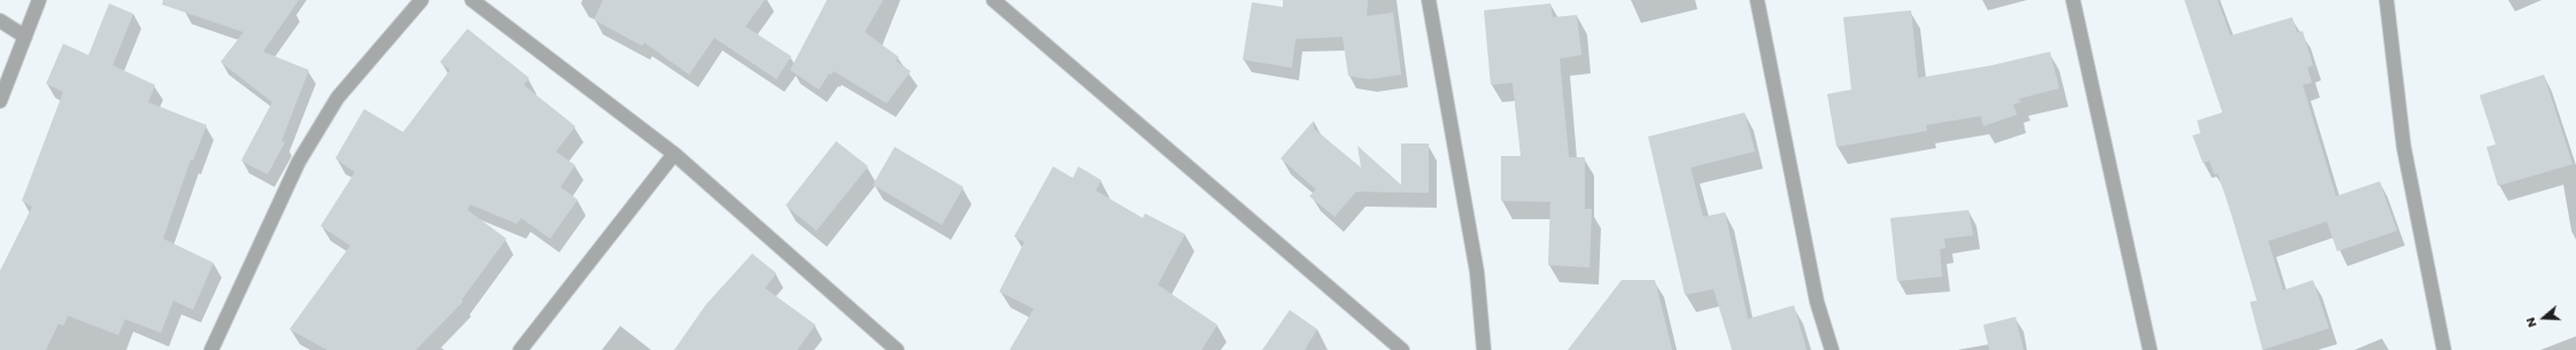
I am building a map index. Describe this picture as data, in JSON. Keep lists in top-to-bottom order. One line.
{"north":"left"}
